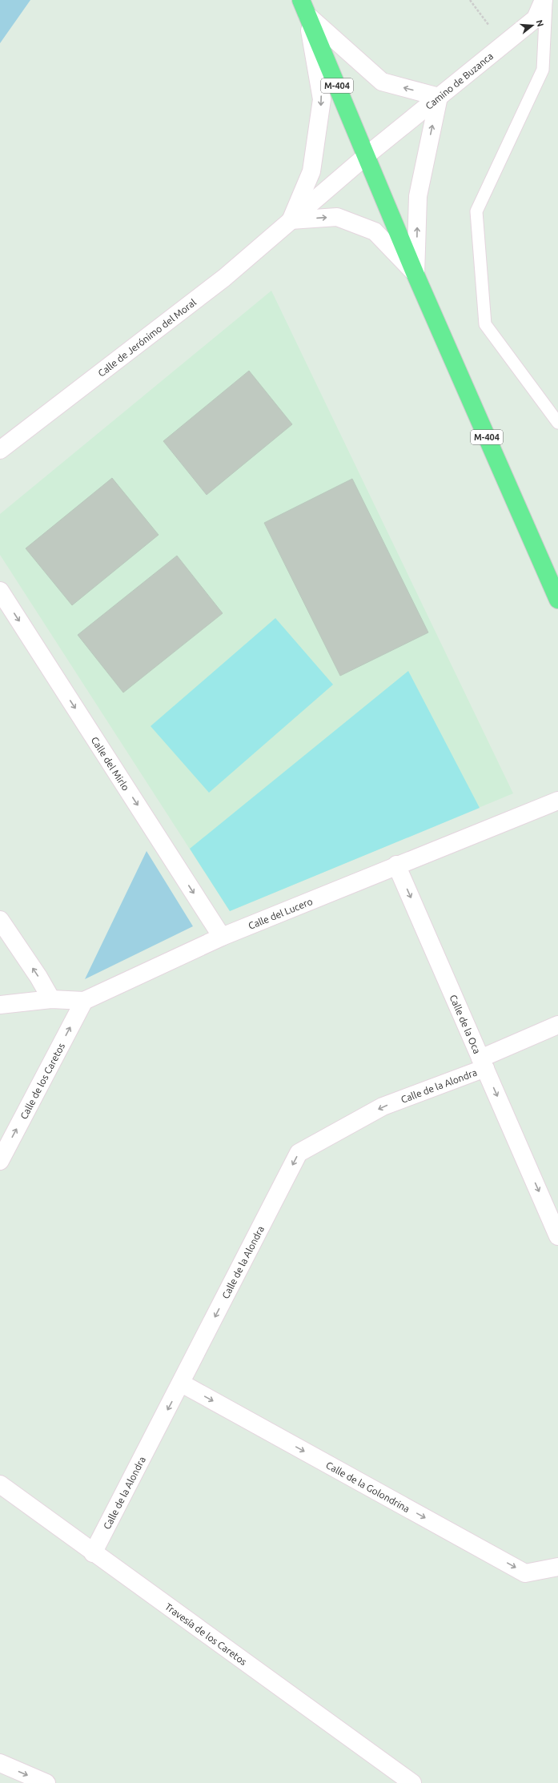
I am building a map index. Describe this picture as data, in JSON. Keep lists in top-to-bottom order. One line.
{"streets":{"main road":["M-404"],"street":["Camino de Buzanca","Calle de Jerónimo del Moral","Calle del Mirlo","Calle del Lucero","Calle de la Oca","Calle de los Caretos","Calle de la Alondra","Calle de la Golondrina","Travesía de los Caretos"]},"crossings":[["Camino de Buzanca","M-404"],["Camino de Buzanca","Calle de Jerónimo del Moral"],["M-404","Calle de Jerónimo del Moral"],["Calle del Mirlo","Calle del Lucero"],["Calle del Lucero","Calle de la Oca"],["Calle del Lucero","Calle de los Caretos"],["Calle de la Oca","Calle de la Alondra"],["Calle de la Alondra","Calle de la Golondrina"],["Calle de la Alondra","Travesía de los Caretos"]],"one_way":["Calle del Mirlo","Calle de la Oca","Calle de los Caretos","Calle de la Alondra","Calle de la Golondrina"],"north":"right"}
